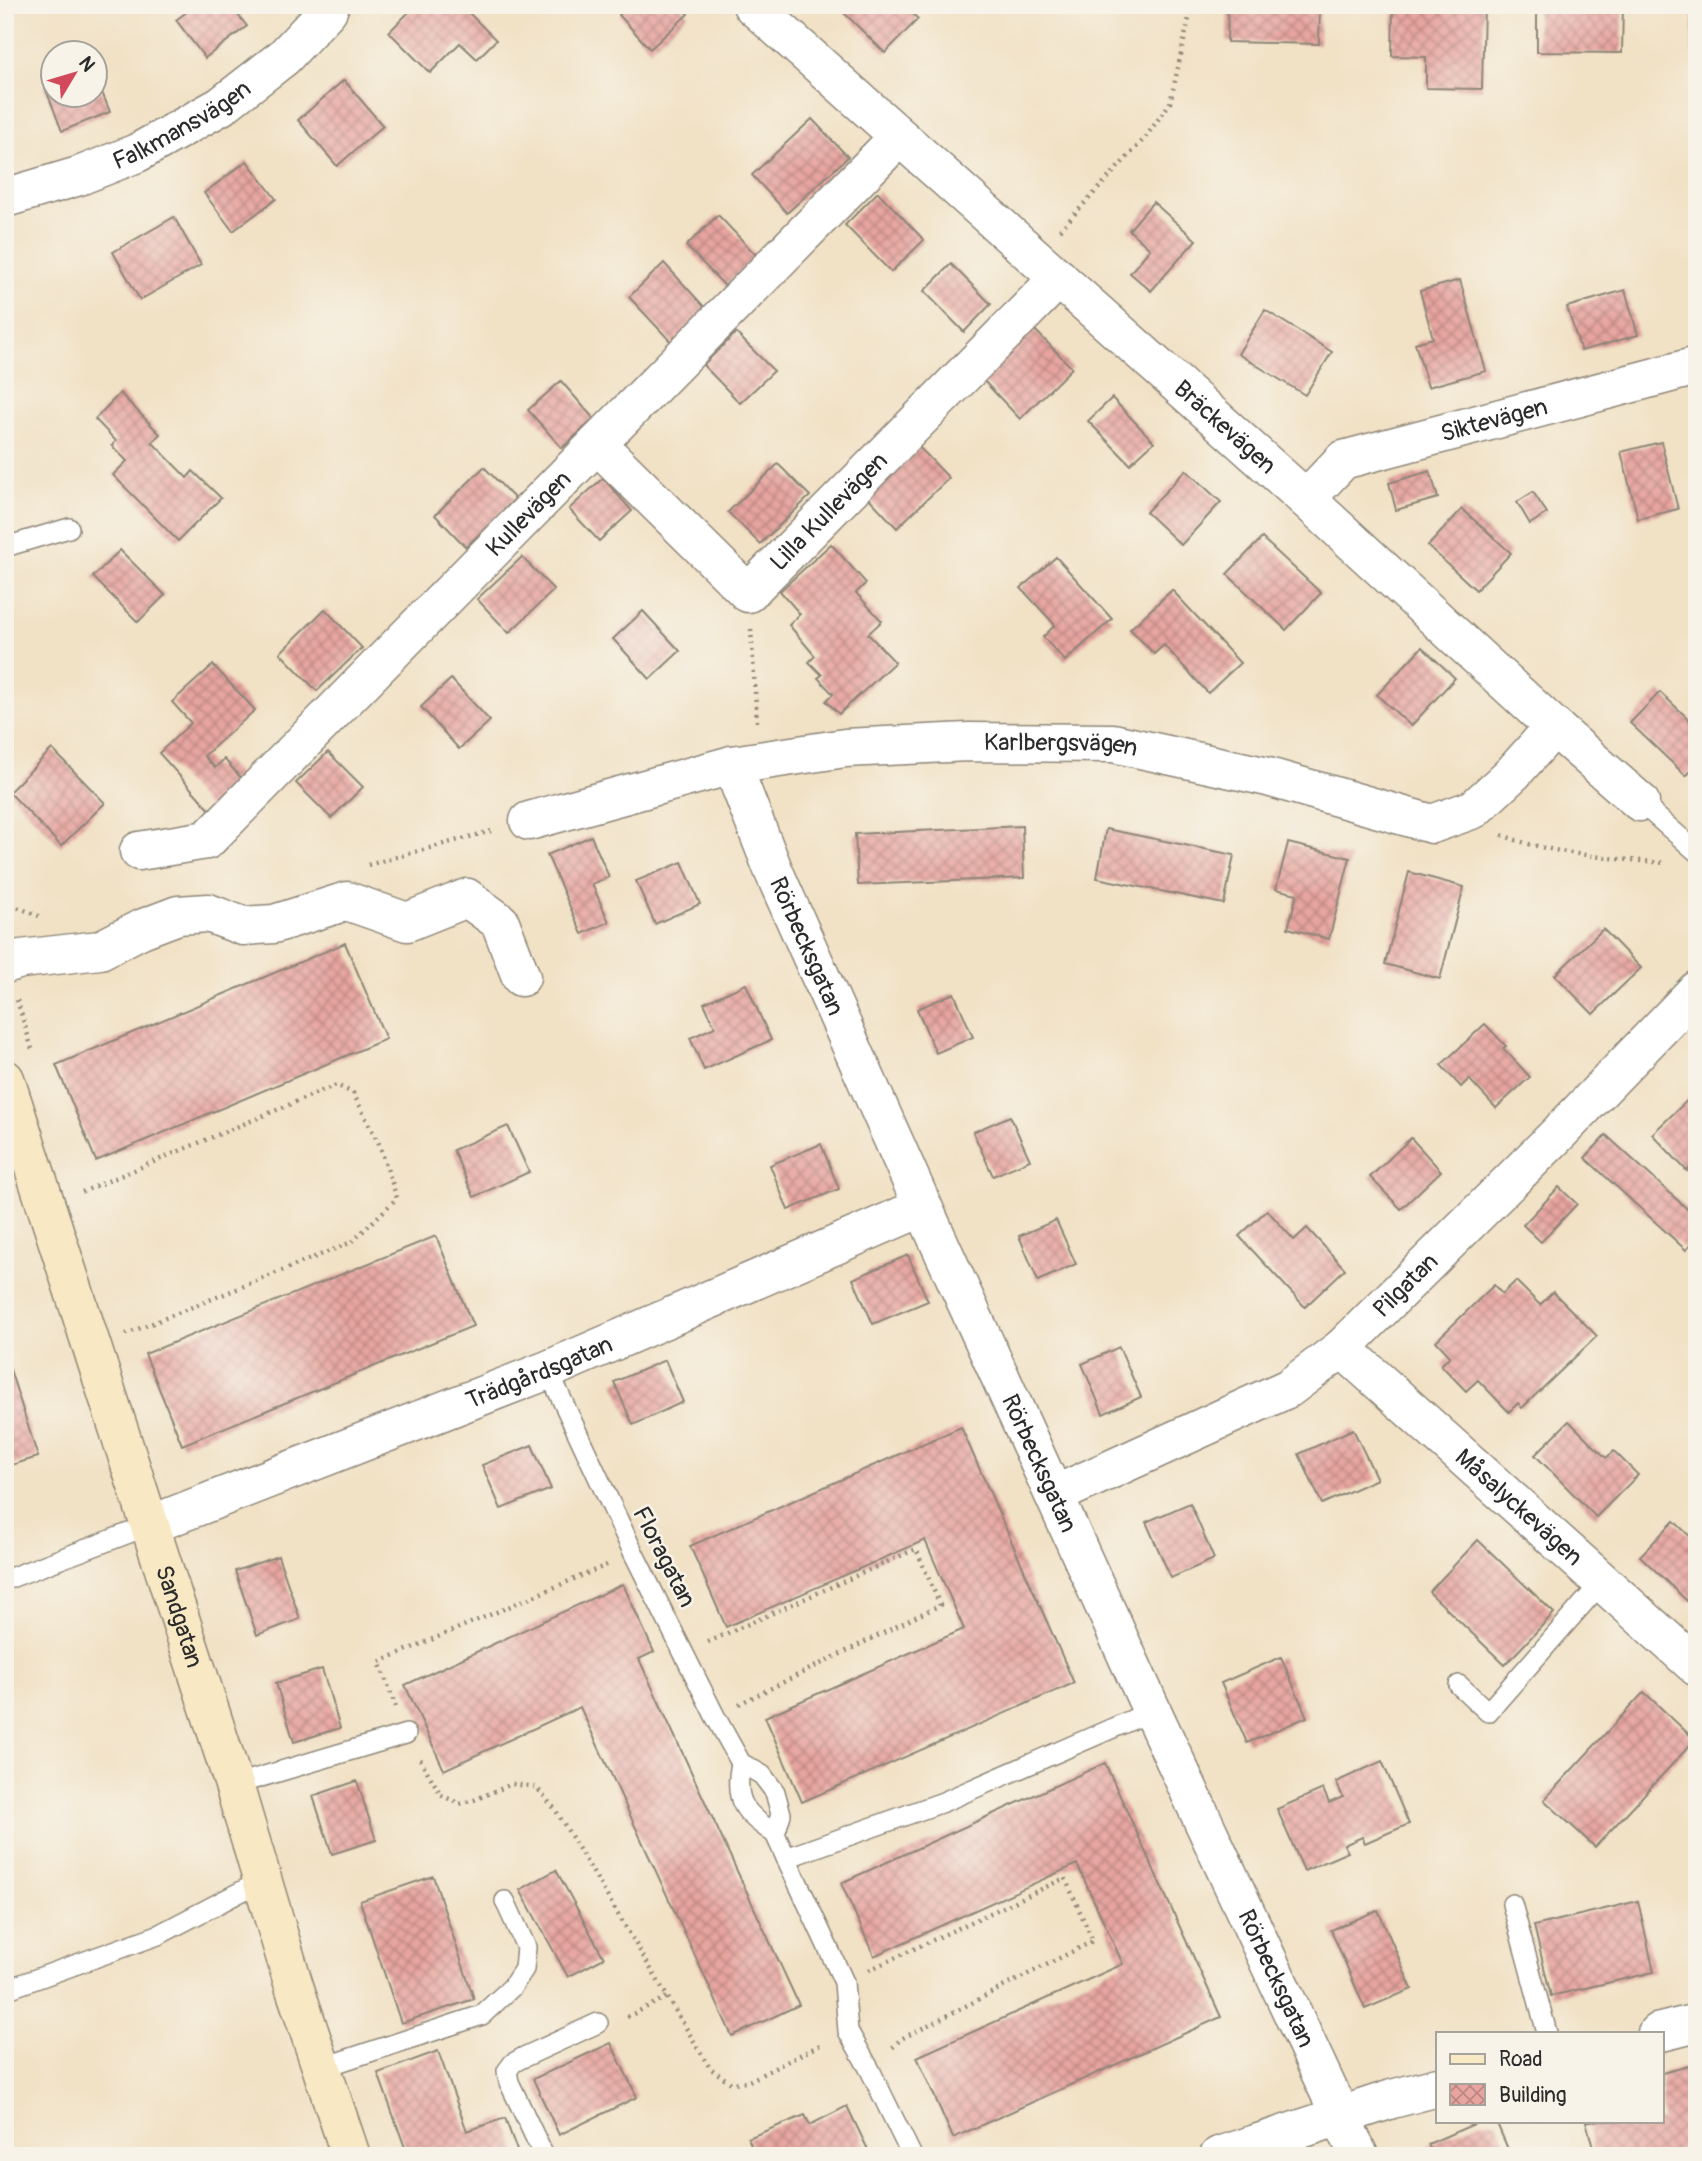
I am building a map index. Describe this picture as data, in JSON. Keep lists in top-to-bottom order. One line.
{"streets":{"main road":["Sandgatan"],"street":["Falkmansvägen","Siktevägen","Bräckevägen","Lilla Kullevägen","Kullevägen","Karlbergsvägen","Rörbecksgatan","Pilgatan","Trädgårdsgatan","Måsalyckevägen"],"lane":["Floragatan"]},"crossings":[["Siktevägen","Bräckevägen"],["Bräckevägen","Lilla Kullevägen"],["Bräckevägen","Kullevägen"],["Bräckevägen","Karlbergsvägen"],["Karlbergsvägen","Rörbecksgatan"],["Rörbecksgatan","Pilgatan"],["Rörbecksgatan","Trädgårdsgatan"],["Pilgatan","Måsalyckevägen"],["Trädgårdsgatan","Floragatan"],["Trädgårdsgatan","Sandgatan"]],"legend":["Road","Building"],"north":"top right"}
